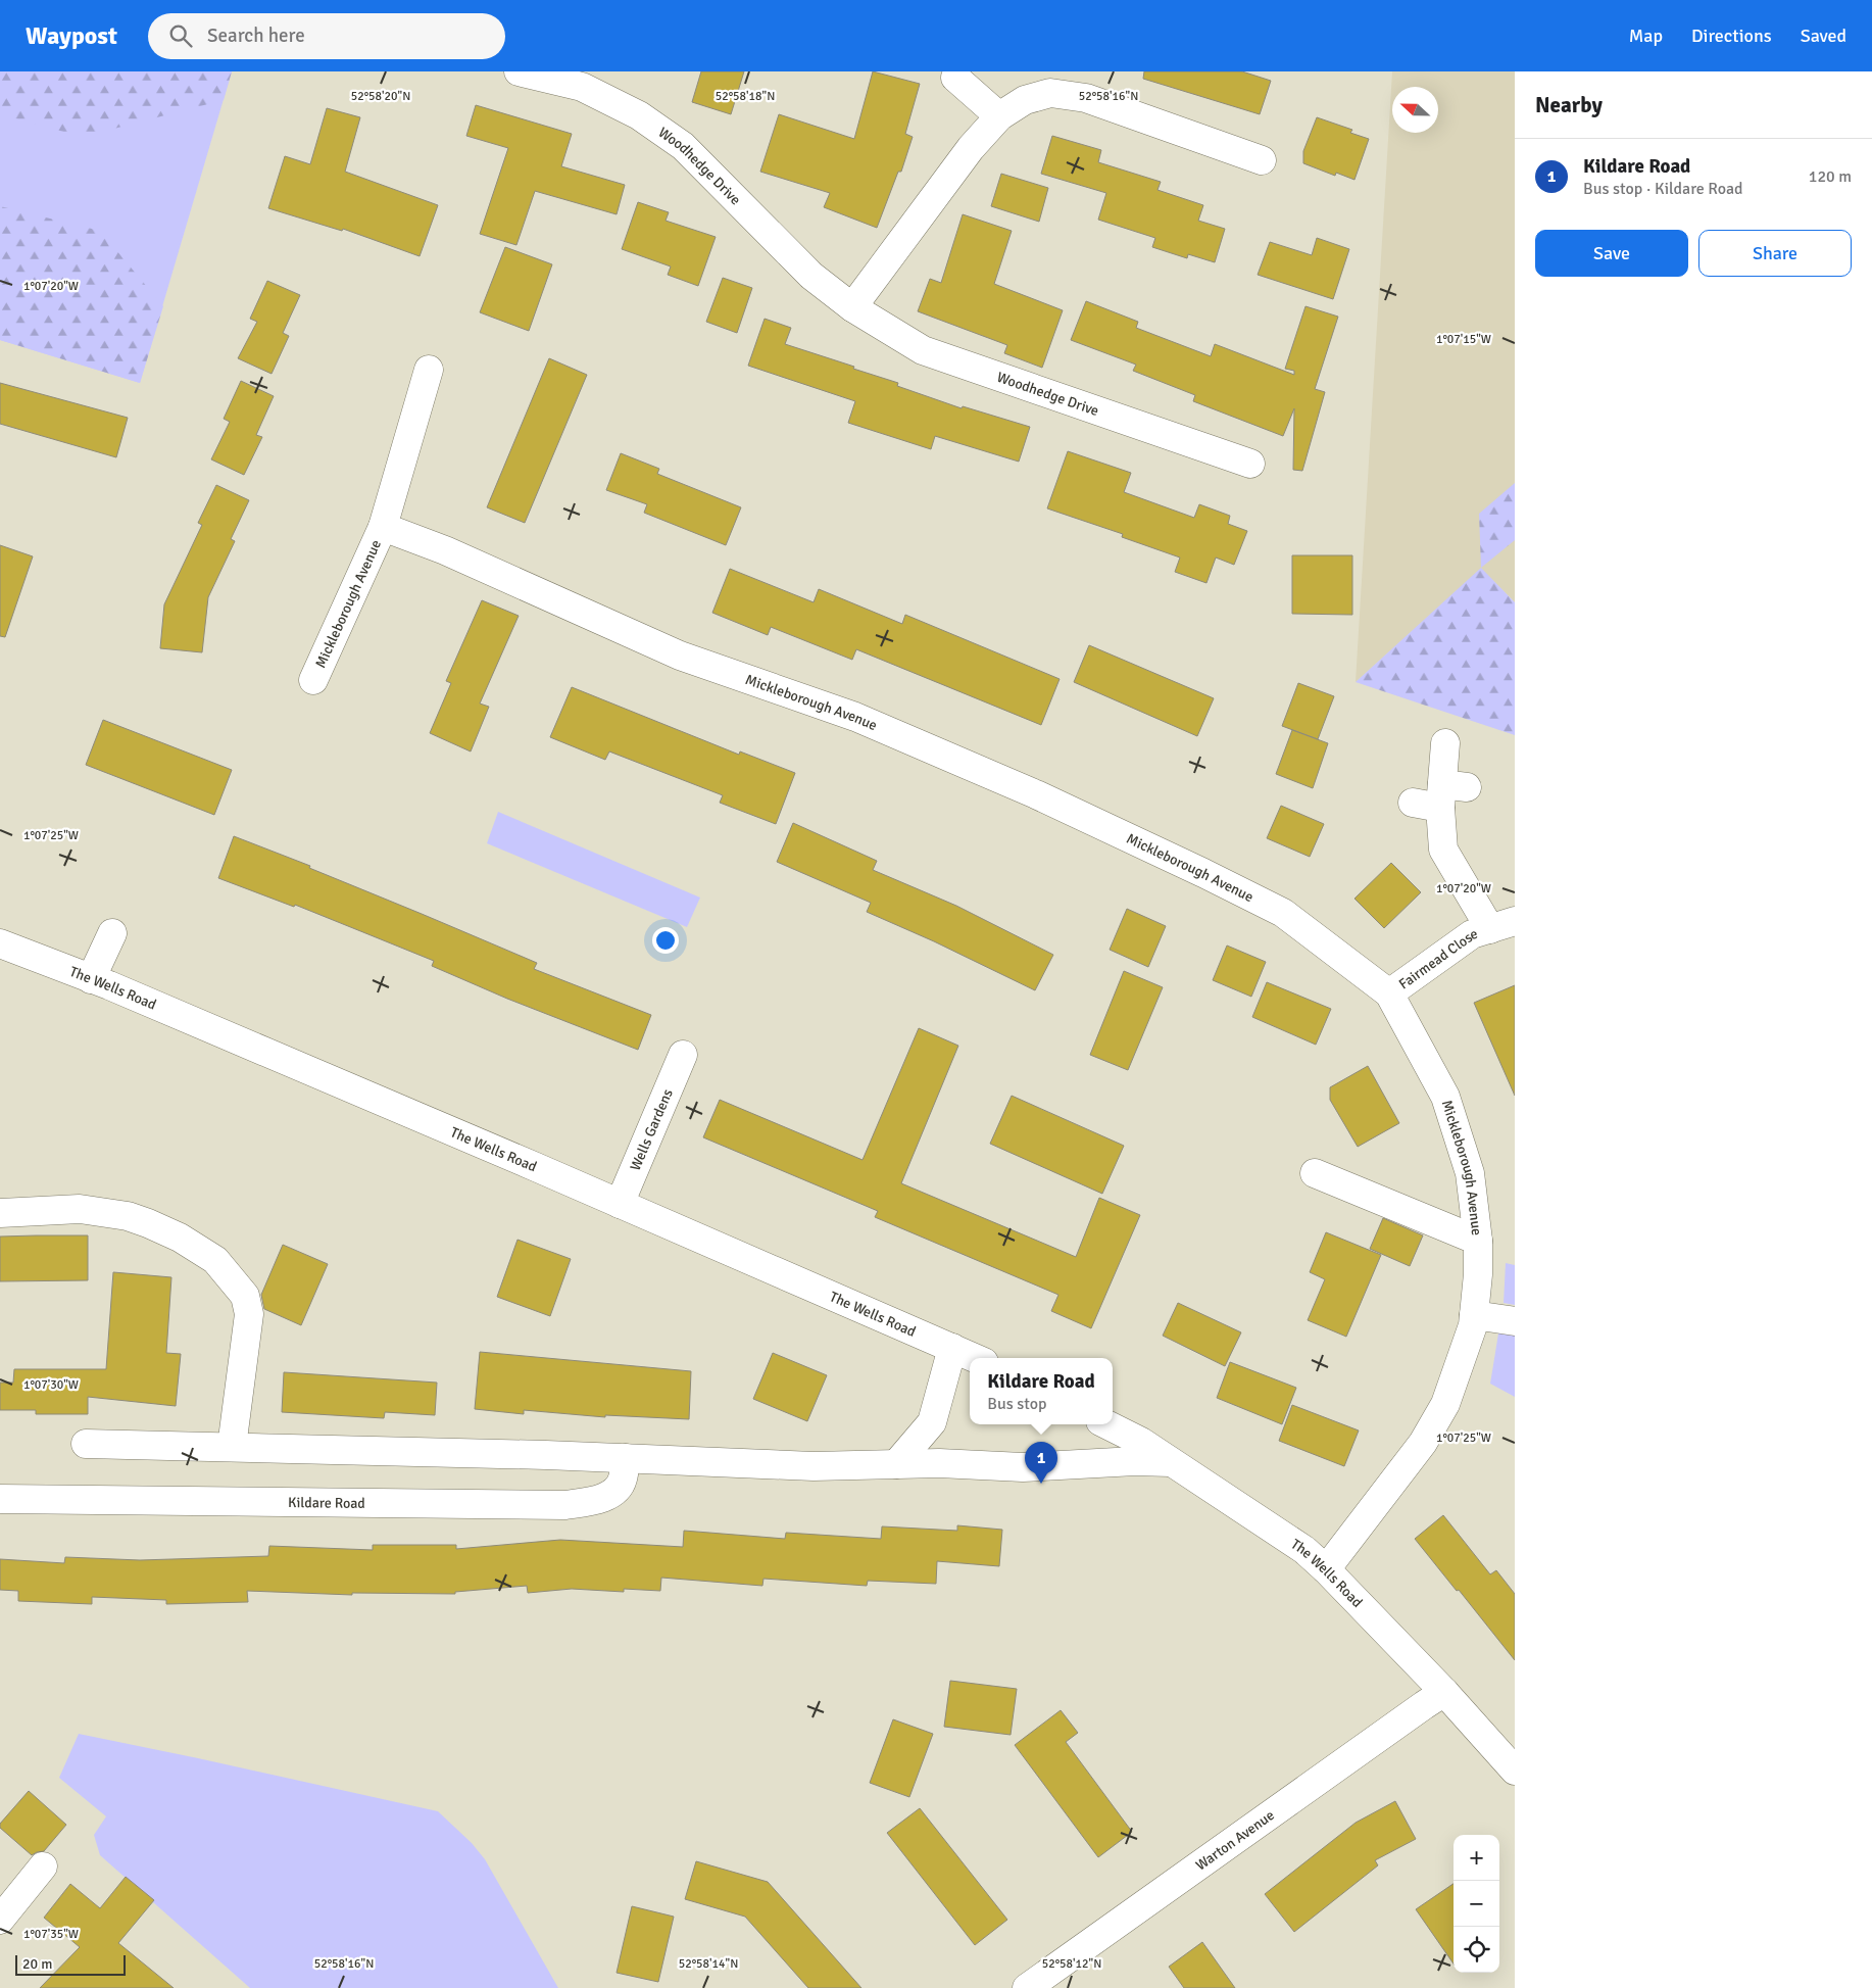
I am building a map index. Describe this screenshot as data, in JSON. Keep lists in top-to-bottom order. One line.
{"streets":{"street":["Woodhedge Drive","Mickleborough Avenue","Fairmead Close","The Wells Road","Wells Gardens","Kildare Road","Warton Avenue"]},"crossings":[["Mickleborough Avenue","Fairmead Close"],["Mickleborough Avenue","The Wells Road"],["The Wells Road","Wells Gardens"],["The Wells Road","Warton Avenue"]],"scale_bar":"20 m","north":"left","page":{"header":"Waypost","search":"Search here","nav":["Map","Directions","Saved"],"heading":"Nearby","list":[{"mark":"1","name":"Kildare Road","note":"Bus stop · Kildare Road","value":"120 m"}],"buttons":["Save","Share"],"popup":["Kildare Road","Bus stop"],"pins":"1","map_buttons":["+","−"],"scale":"20 m"},"coordinates":["52°58'20\"N","52°58'18\"N","52°58'16\"N","1°07'20\"W","1°07'15\"W","1°07'25\"W","1°07'30\"W","1°07'35\"W","52°58'14\"N","52°58'12\"N"]}
